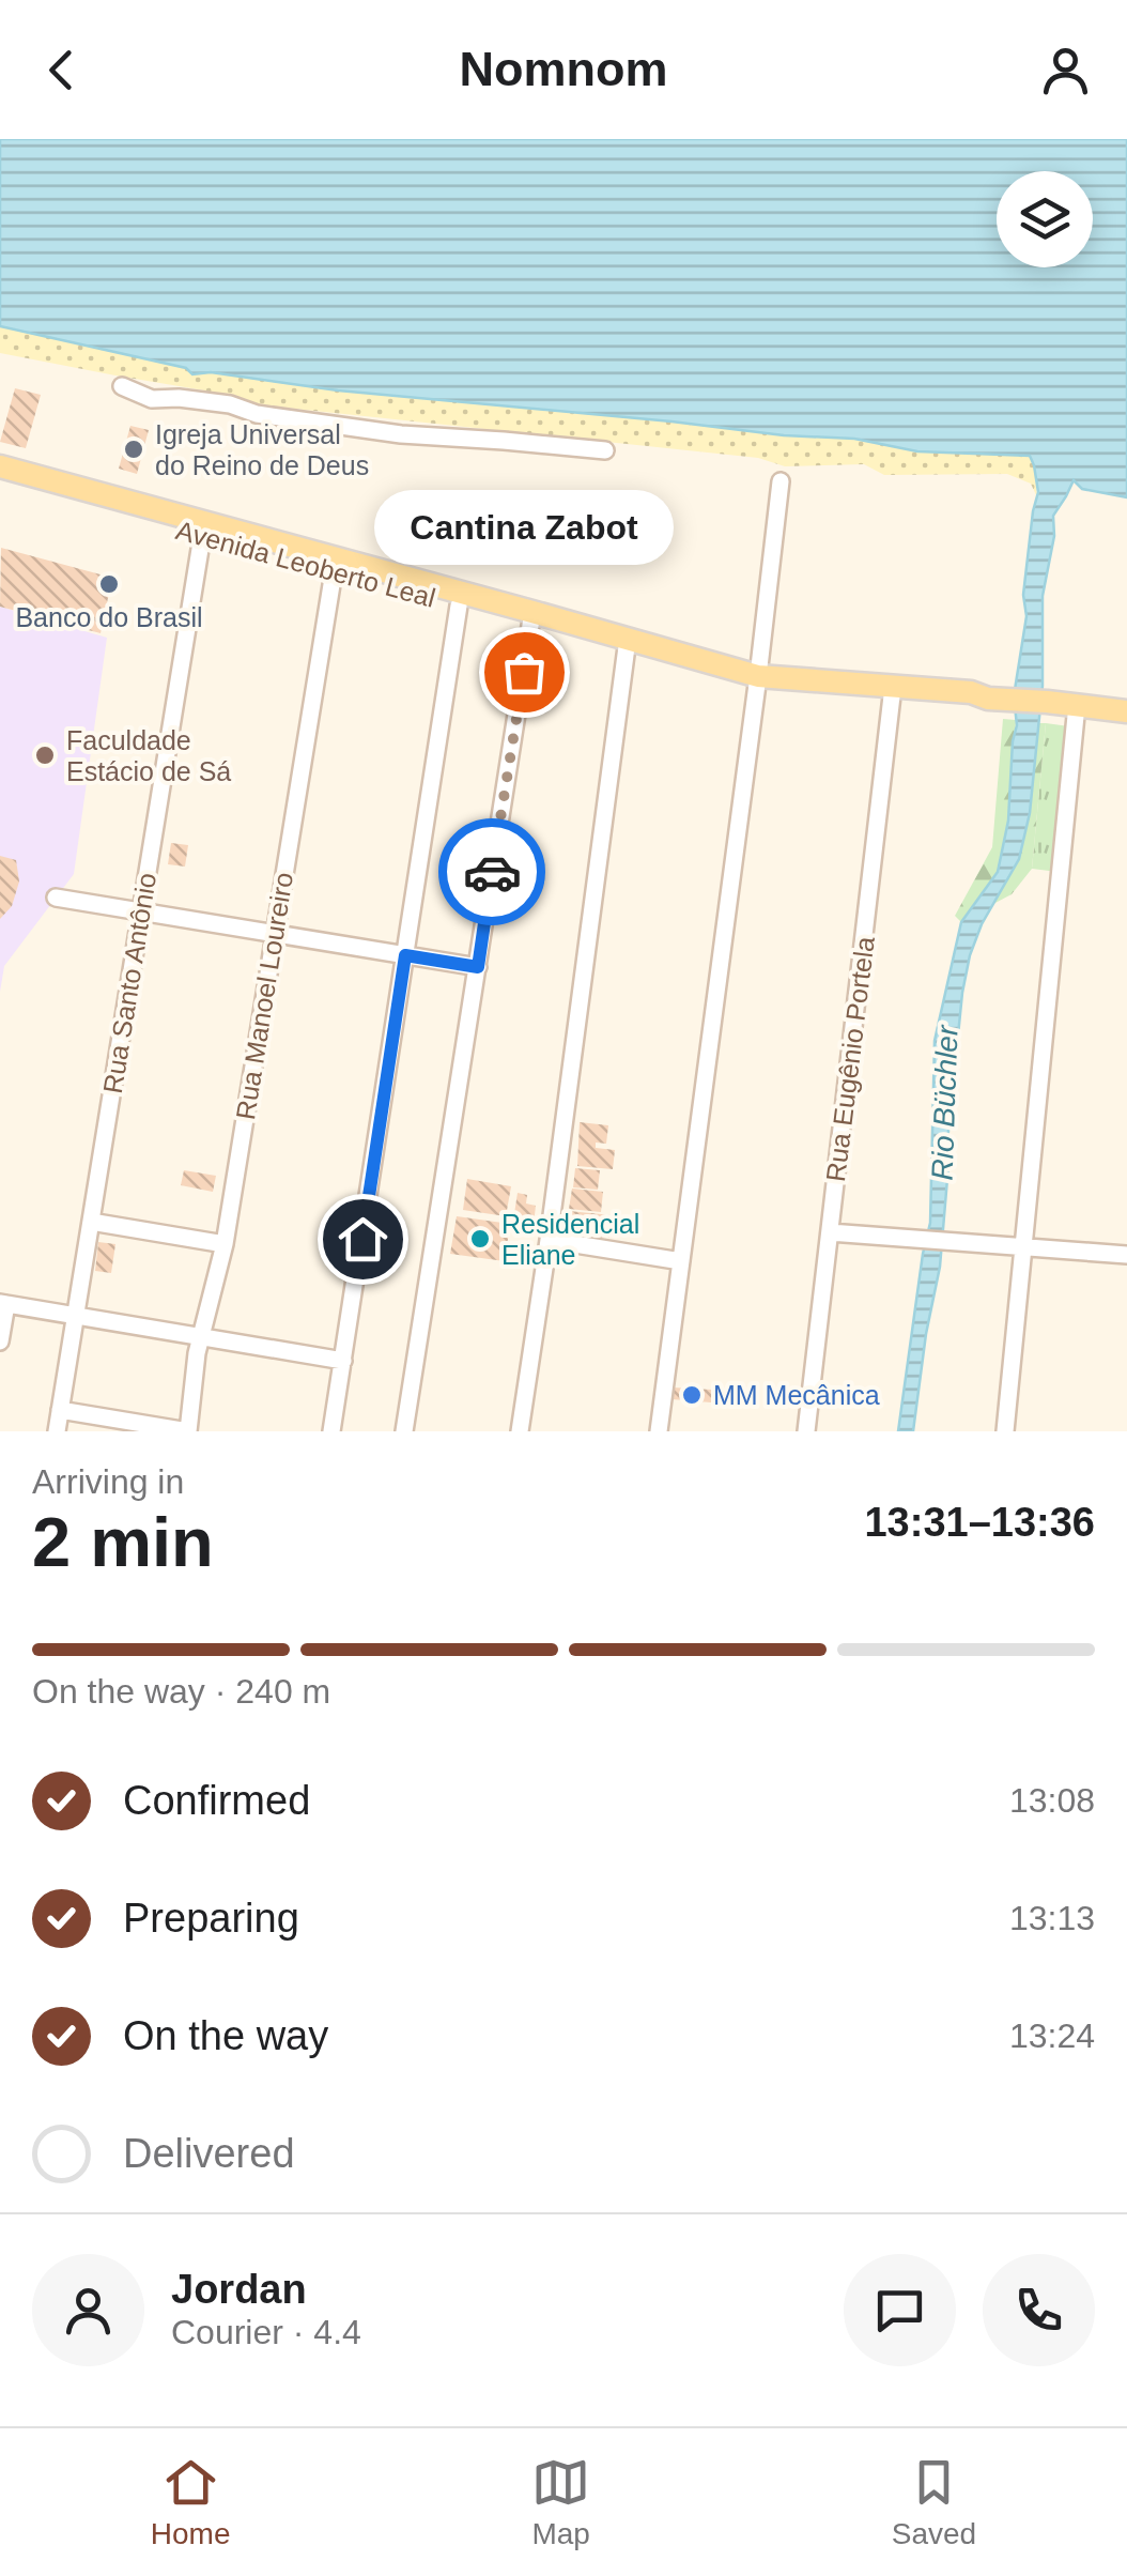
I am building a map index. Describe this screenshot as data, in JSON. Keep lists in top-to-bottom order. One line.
{"streets":{"main road":["Avenida Leoberto Leal"],"street":["Rua Santo Antônio","Rua Manoel Loureiro","Rua Eugênio Portela"]},"crossings":[["Avenida Leoberto Leal","Rua Santo Antônio"],["Avenida Leoberto Leal","Rua Manoel Loureiro"],["Avenida Leoberto Leal","Rua Eugênio Portela"]],"water":["Rio Büchler"],"places":["Igreja Universal do Reino de Deus","Banco do Brasil","Cantina Zabot","Faculdade Estácio de Sá","Residencial Eliane","MM Mecânica"],"page":{"header":"Nomnom","bubble":"Cantina Zabot","heading":["2 min","Arriving in","13:31–13:36"],"panel":["Jordan","Courier · 4.4"],"bar":"On the way · 240 m","list":[["Confirmed","13:08"],["Preparing","13:13"],["On the way","13:24"],"Delivered"],"tabs":["Home","Map","Saved"]}}
